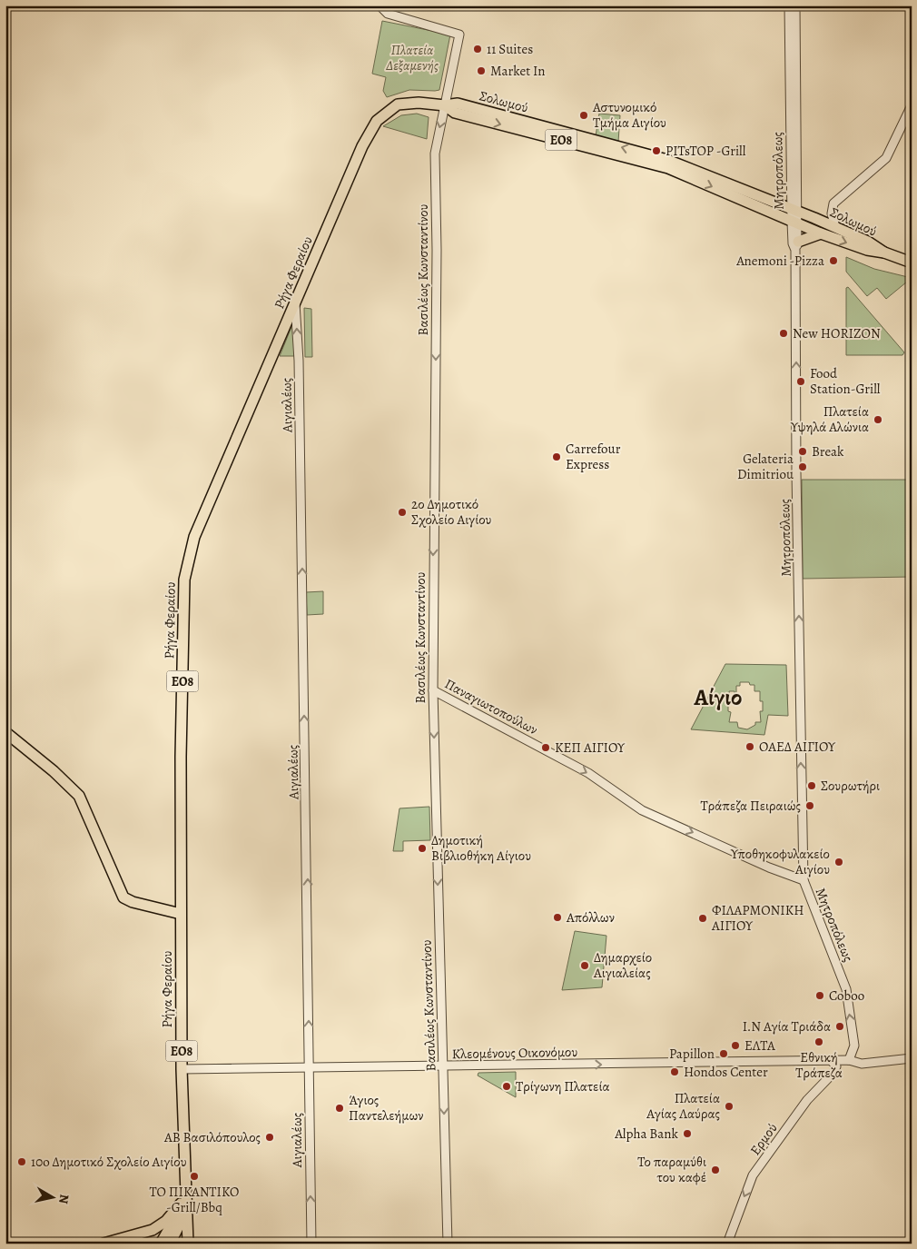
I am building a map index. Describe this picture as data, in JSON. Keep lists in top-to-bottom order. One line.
{"streets":{"main road":["Σολωμού","ΕΟ8","Ρήγα Φεραίου"],"street":["Μητροπόλεως","Βασιλέως Κωνσταντίνου","Αιγιαλέως","Παναγιωτοπούλων","Κλεομένους Οικονόμου","Ερμού"]},"crossings":[["Σολωμού","ΕΟ8"],["Σολωμού","Μητροπόλεως"],["Σολωμού","Βασιλέως Κωνσταντίνου"],["Σολωμού","Ρήγα Φεραίου"],["ΕΟ8","Ρήγα Φεραίου"],["Μητροπόλεως","Παναγιωτοπούλων"],["Μητροπόλεως","Κλεομένους Οικονόμου"],["Βασιλέως Κωνσταντίνου","Παναγιωτοπούλων"],["Βασιλέως Κωνσταντίνου","Κλεομένους Οικονόμου"],["Ρήγα Φεραίου","Αιγιαλέως"],["Ρήγα Φεραίου","Κλεομένους Οικονόμου"],["Αιγιαλέως","Κλεομένους Οικονόμου"],["Κλεομένους Οικονόμου","Ερμού"]],"one_way":["Μητροπόλεως","Βασιλέως Κωνσταντίνου","Αιγιαλέως","Παναγιωτοπούλων","Κλεομένους Οικονόμου","Ερμού"],"districts":["Αίγιο"],"parks":["Πλατεία Δεξαμενής"],"places":["11 Suites","Market In","Αστυνομικό Τμήμα Αιγίου","PITsTOP -Grill","Anemoni -Pizza","New HORIZON","Food Station-Grill","Πλατεία Υψηλά Αλώνια","Break","Carrefour Express","Gelateria Dimitriou","2ο Δημοτικό Σχολείο Αιγίου","ΟΑΕΔ ΑΙΓΙΟΥ","ΚΕΠ ΑΙΓΙΟΥ","Σουρωτήρι","Τράπεζα Πειραιώς","Δημοτική Βιβλιοθήκη Αίγιου","Υποθηκοφυλακείο Αιγίου","Απόλλων","ΦΙΛΑΡΜΟΝΙΚΗ ΑΙΓΙΟΥ","Δημαρχείο Αιγιαλείας","Coboo","Ι.Ν Αγία Τριάδα","Εθνική Τράπεζα","ΕΛΤΑ","Papillon","Hondos Center","Τρίγωνη Πλατεία","Πλατεία Αγίας Λαύρας","Άγιος Παντελεήμων","Alpha Bank","ΑΒ Βασιλόπουλος","10o Δημοτικό Σχολείο Αιγίου","Το παραμύθι του καφέ","ΤΟ ΠΙΚΑΝΤΙΚΟ -Grill/Bbq"],"north":"right"}
